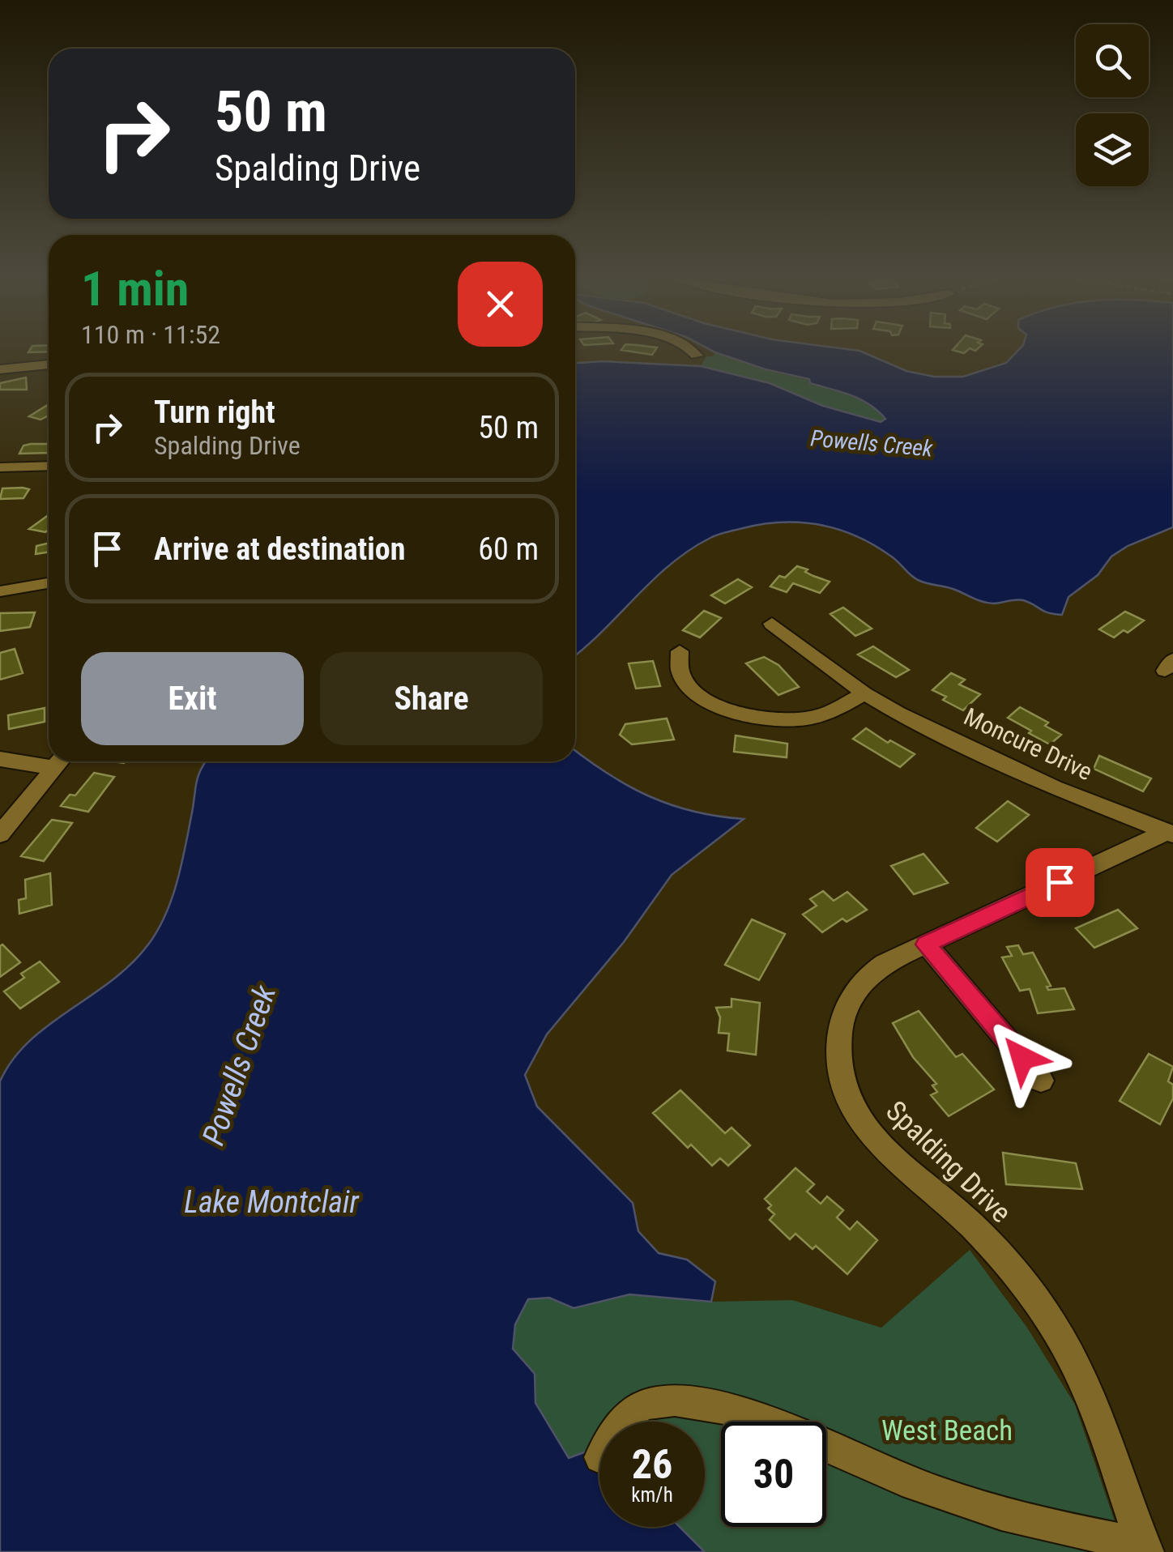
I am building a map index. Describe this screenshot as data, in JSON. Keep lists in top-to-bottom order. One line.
{"streets":{"street":["Moncure Drive","Spalding Drive"]},"crossings":[["Moncure Drive","Spalding Drive"]],"water":["Powells Creek","Lake Montclair"],"parks":["West Beach"],"page":{"turn":["50 m","Spalding Drive"],"heading":["1 min","110 m · 11:52"],"list":[{"name":"Turn right","note":"Spalding Drive","value":"50 m"},{"name":"Arrive at destination","value":"60 m"}],"buttons":["Exit","Share"],"speed":"26 km/h","limit":"30"}}
